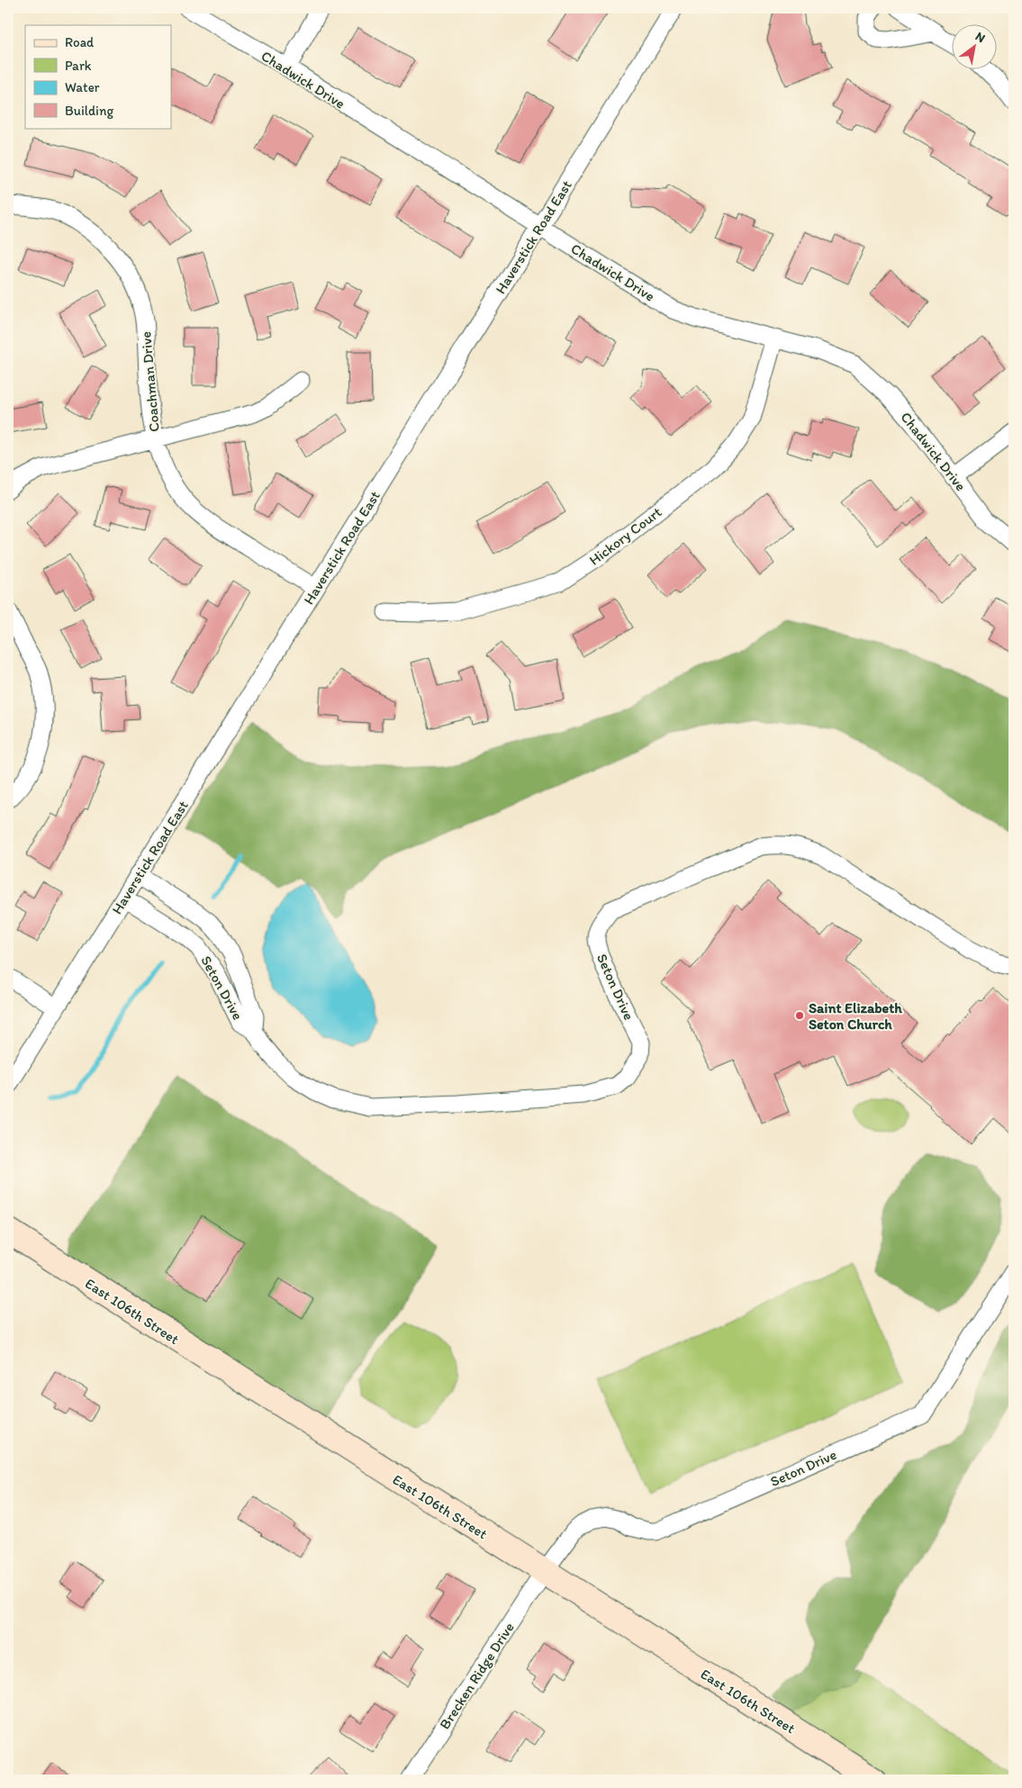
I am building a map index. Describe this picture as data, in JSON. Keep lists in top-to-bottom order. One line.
{"streets":{"street":["Chadwick Drive","Haverstick Road East","Coachman Drive","Hickory Court","Seton Drive","East 106th Street","Brecken Ridge Drive"]},"crossings":[["Chadwick Drive","Haverstick Road East"],["Chadwick Drive","Hickory Court"],["Haverstick Road East","Coachman Drive"],["Haverstick Road East","Seton Drive"],["Seton Drive","East 106th Street"],["Seton Drive","Brecken Ridge Drive"],["East 106th Street","Brecken Ridge Drive"]],"places":["Saint Elizabeth Seton Church"],"legend":["Road","Park","Water","Building"],"north":"top right"}
